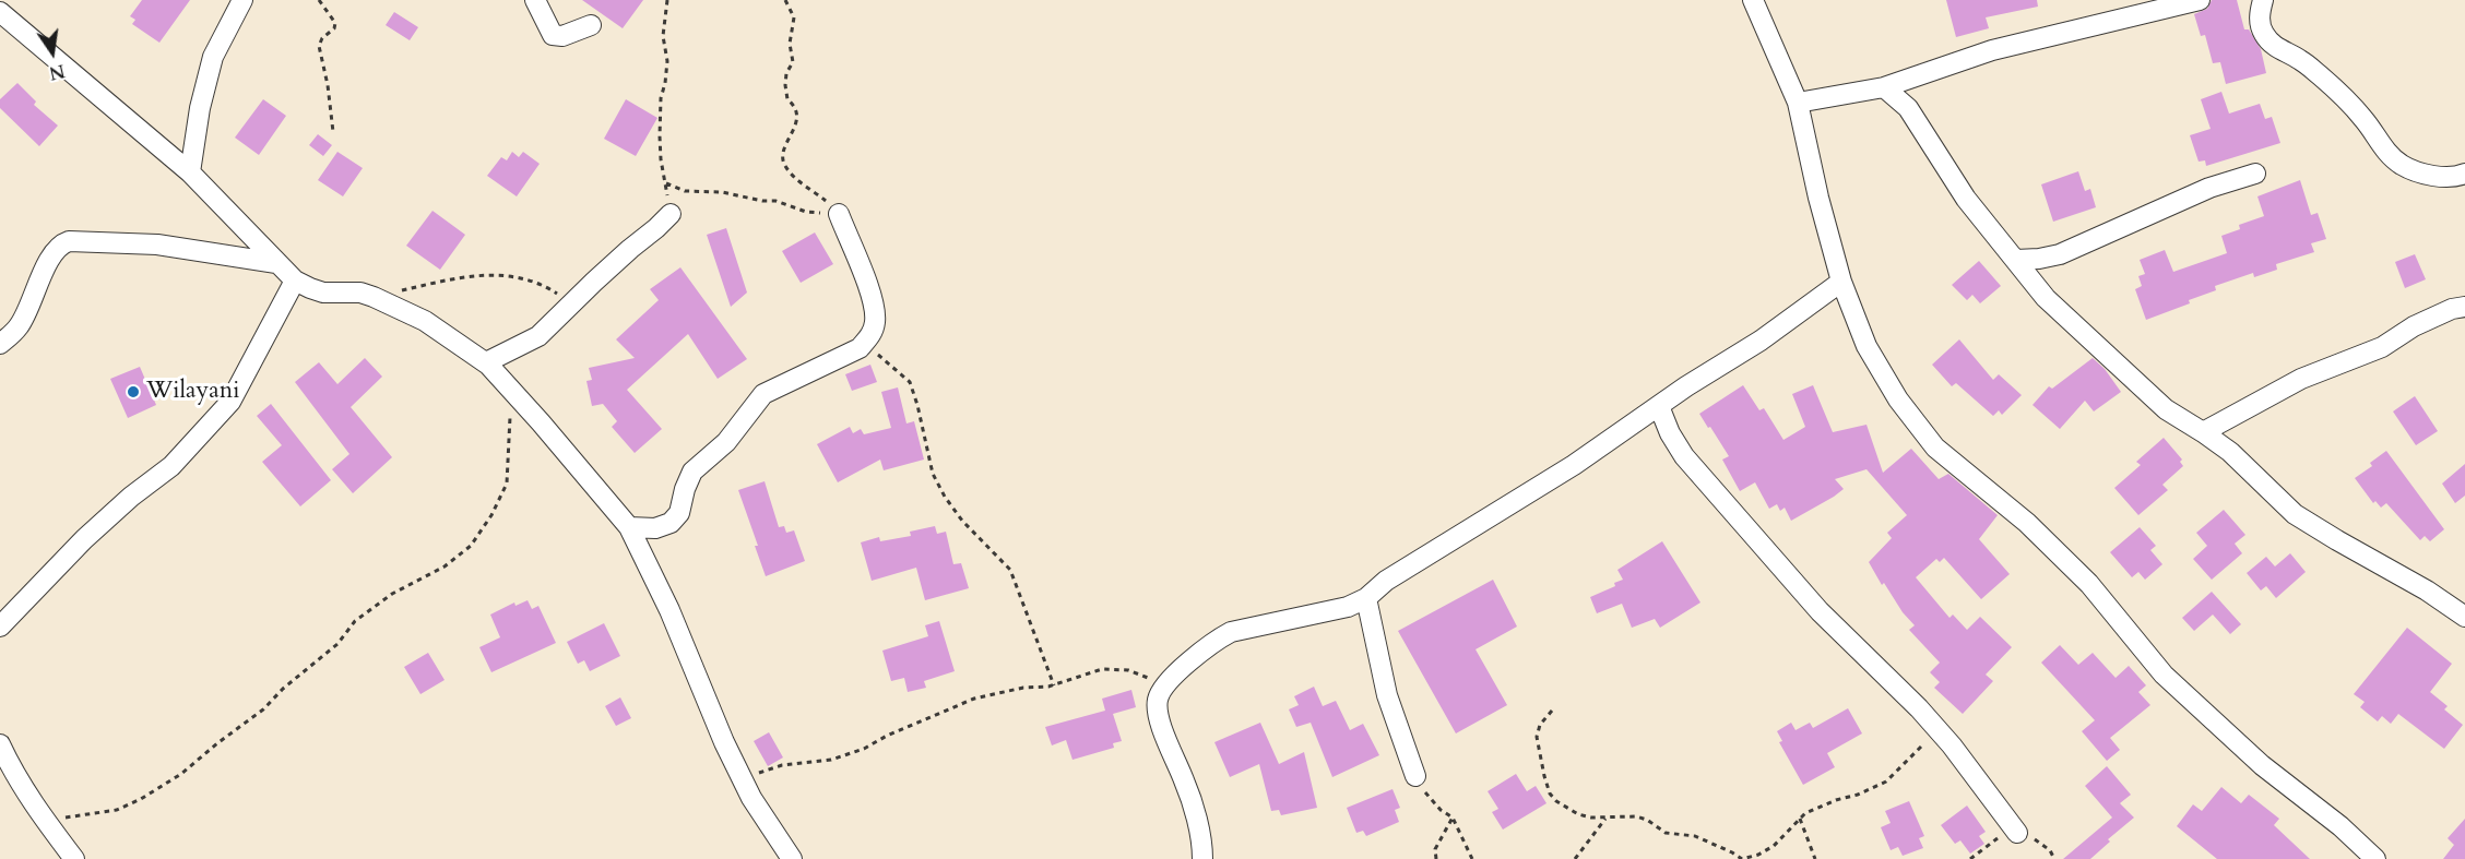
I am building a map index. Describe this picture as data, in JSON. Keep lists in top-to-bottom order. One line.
{"places":["Wilayani"],"north":"bottom"}
